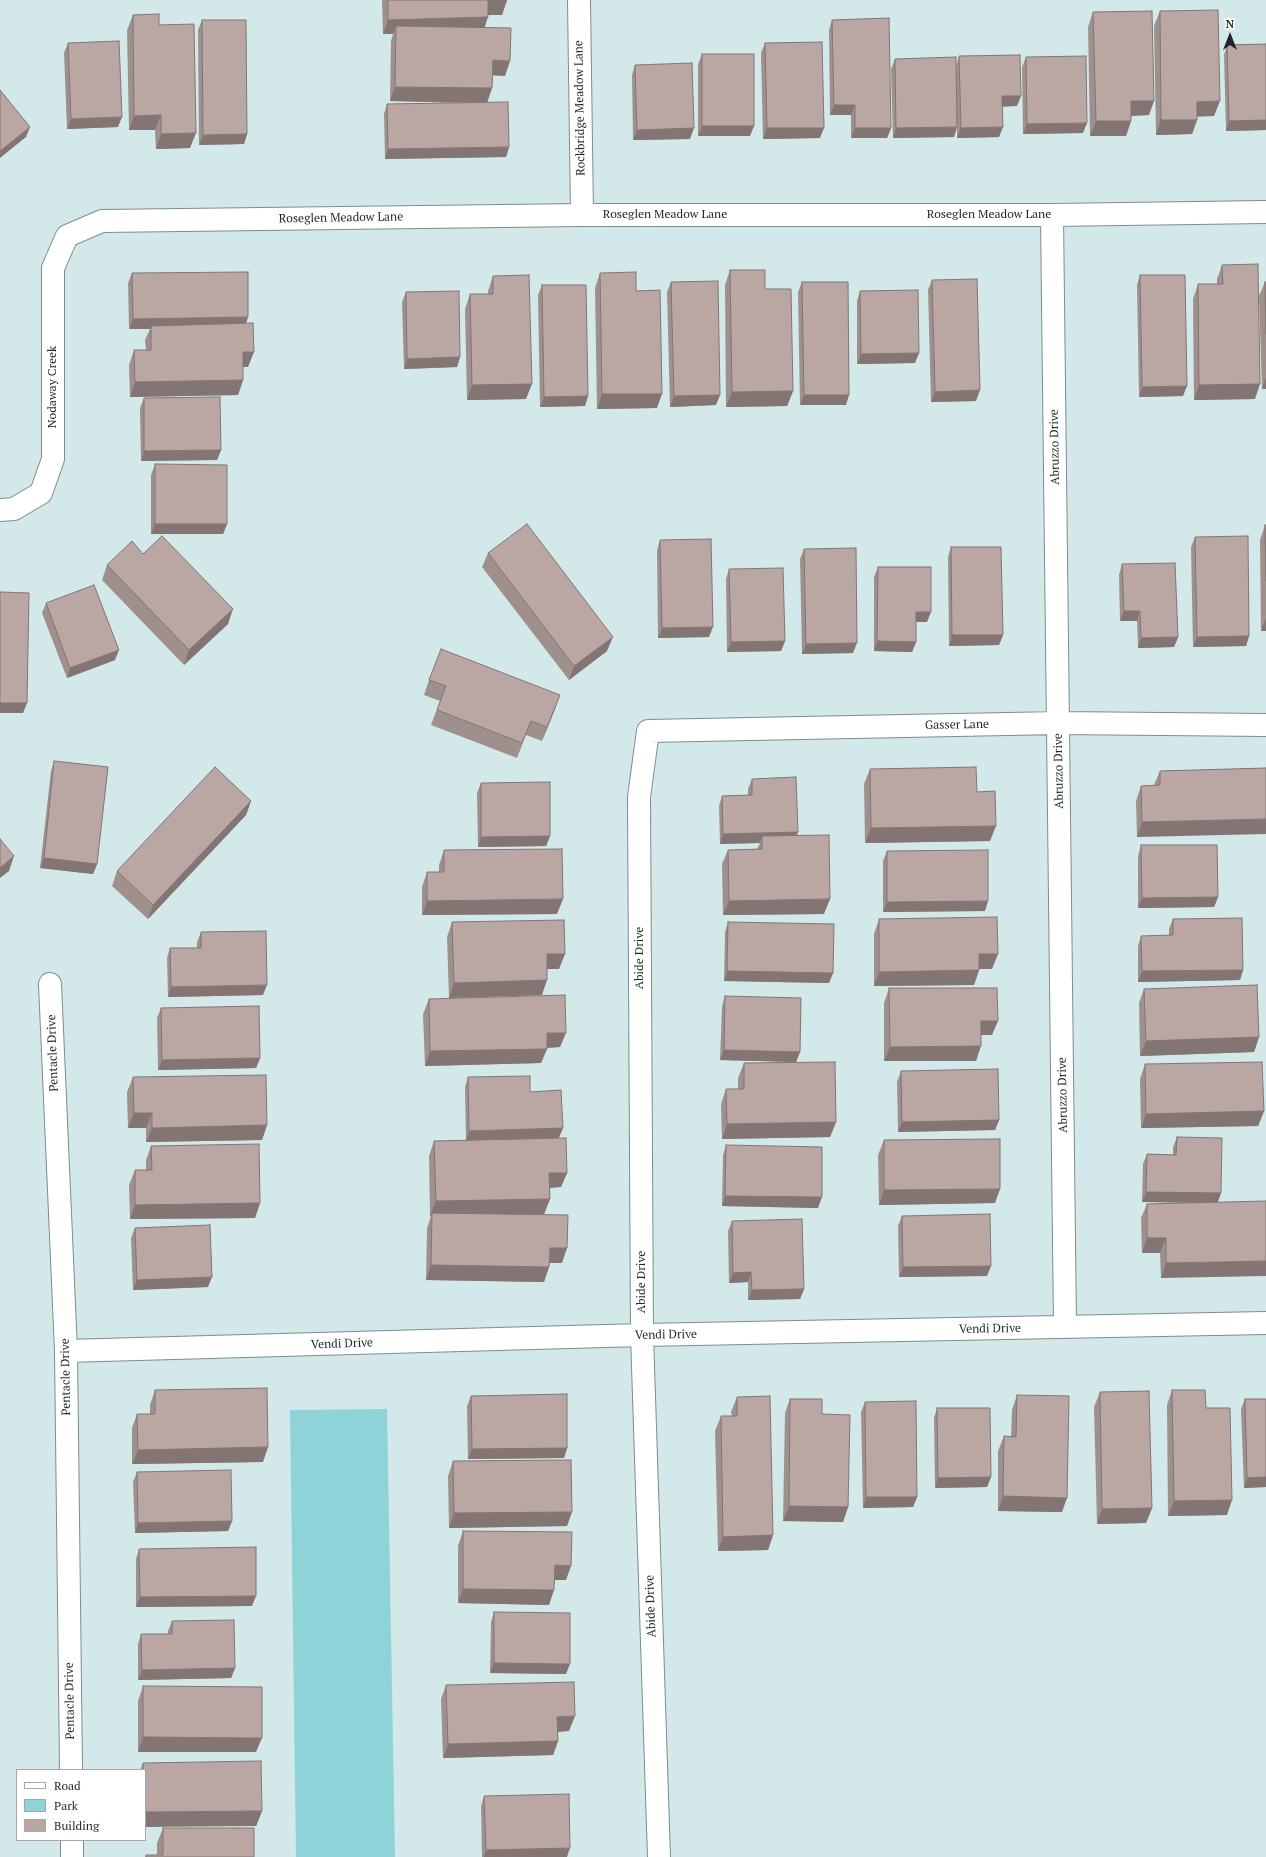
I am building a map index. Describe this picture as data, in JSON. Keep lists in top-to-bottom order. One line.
{"streets":{"street":["Rockbridge Meadow Lane","Roseglen Meadow Lane","Nodaway Creek","Abruzzo Drive","Gasser Lane","Abide Drive","Pentacle Drive","Vendi Drive"]},"crossings":[["Rockbridge Meadow Lane","Roseglen Meadow Lane"],["Roseglen Meadow Lane","Nodaway Creek"],["Roseglen Meadow Lane","Abruzzo Drive"],["Abruzzo Drive","Gasser Lane"],["Abruzzo Drive","Vendi Drive"],["Gasser Lane","Abide Drive"],["Abide Drive","Vendi Drive"],["Pentacle Drive","Vendi Drive"]],"legend":["Road","Park","Building"],"north":"top"}
